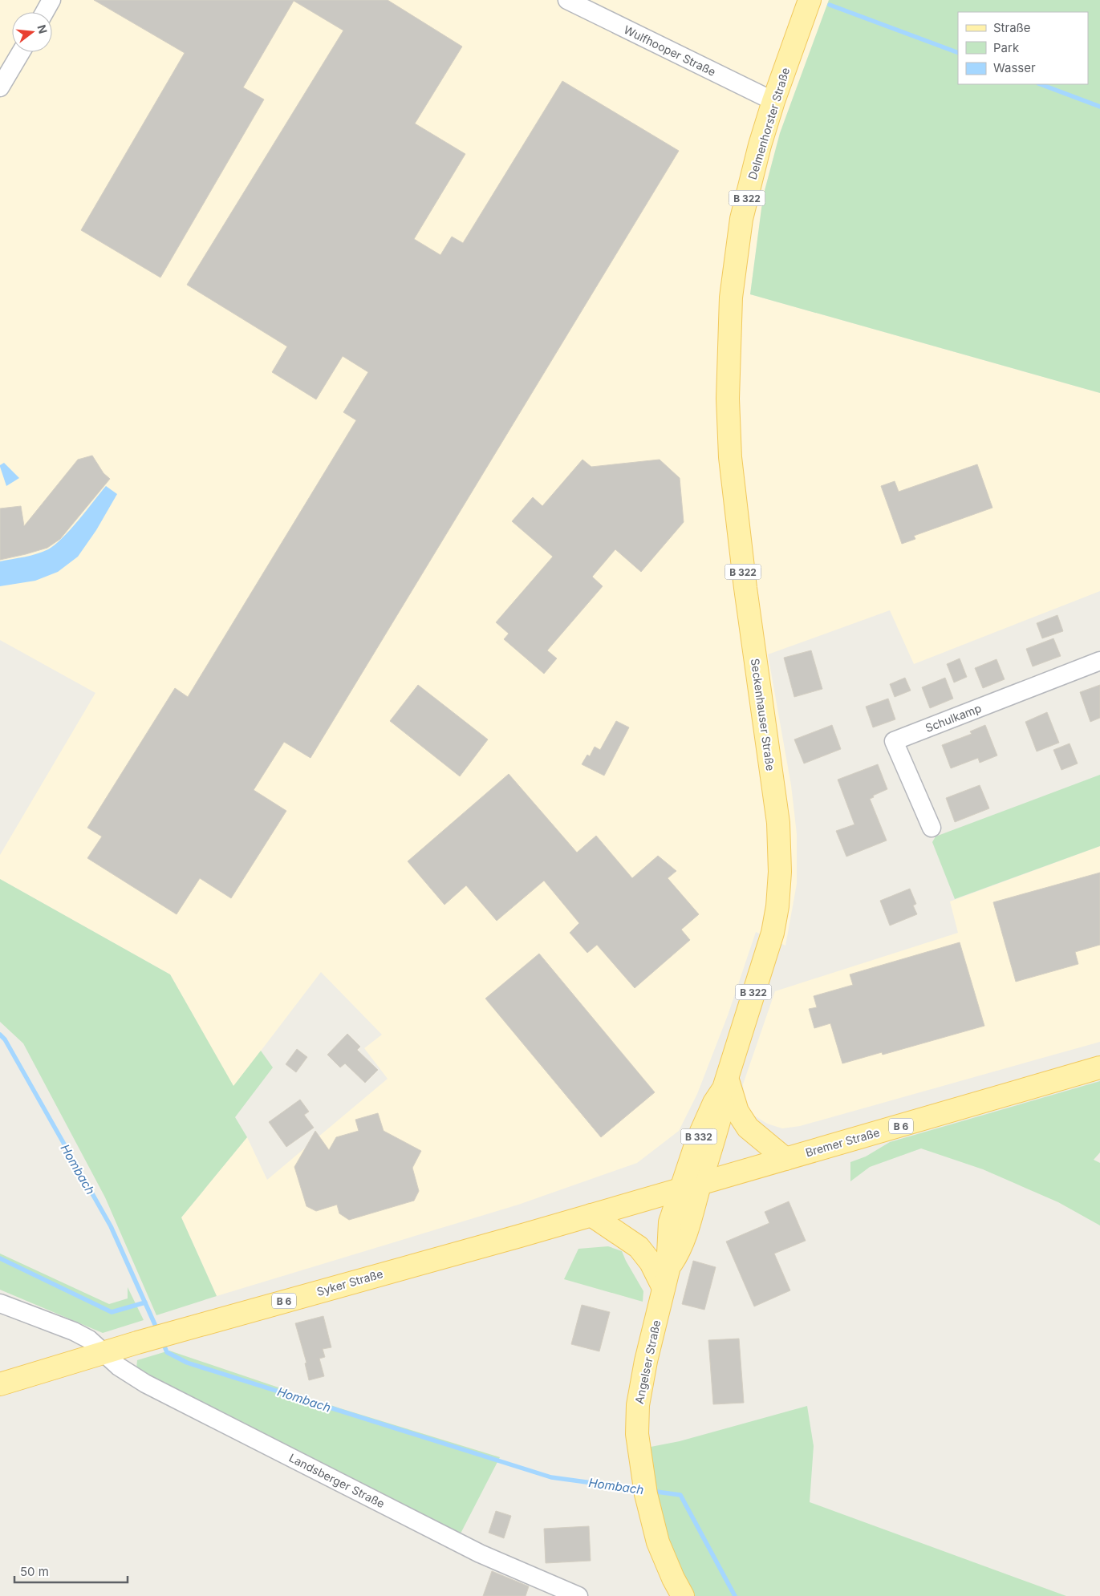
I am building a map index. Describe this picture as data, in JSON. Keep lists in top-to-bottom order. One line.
{"streets":{"main road":["Delmenhorster Straße","B 322","Seckenhauser Straße","B 6","Bremer Straße","Syker Straße","Angelser Straße"],"street":["Wulfhooper Straße","Schulkamp","Landsberger Straße"]},"crossings":[["Wulfhooper Straße","Delmenhorster Straße"],["Delmenhorster Straße","Seckenhauser Straße"],["B 322","Seckenhauser Straße"],["B 322","Bremer Straße"],["B 322","Syker Straße"],["B 322","Angelser Straße"],["Bremer Straße","Syker Straße"],["Bremer Straße","Angelser Straße"],["Syker Straße","Angelser Straße"],["Syker Straße","Landsberger Straße"]],"water":["Hombach"],"legend":["Straße","Park","Wasser"],"scale_bar":"50 m","north":"right"}
